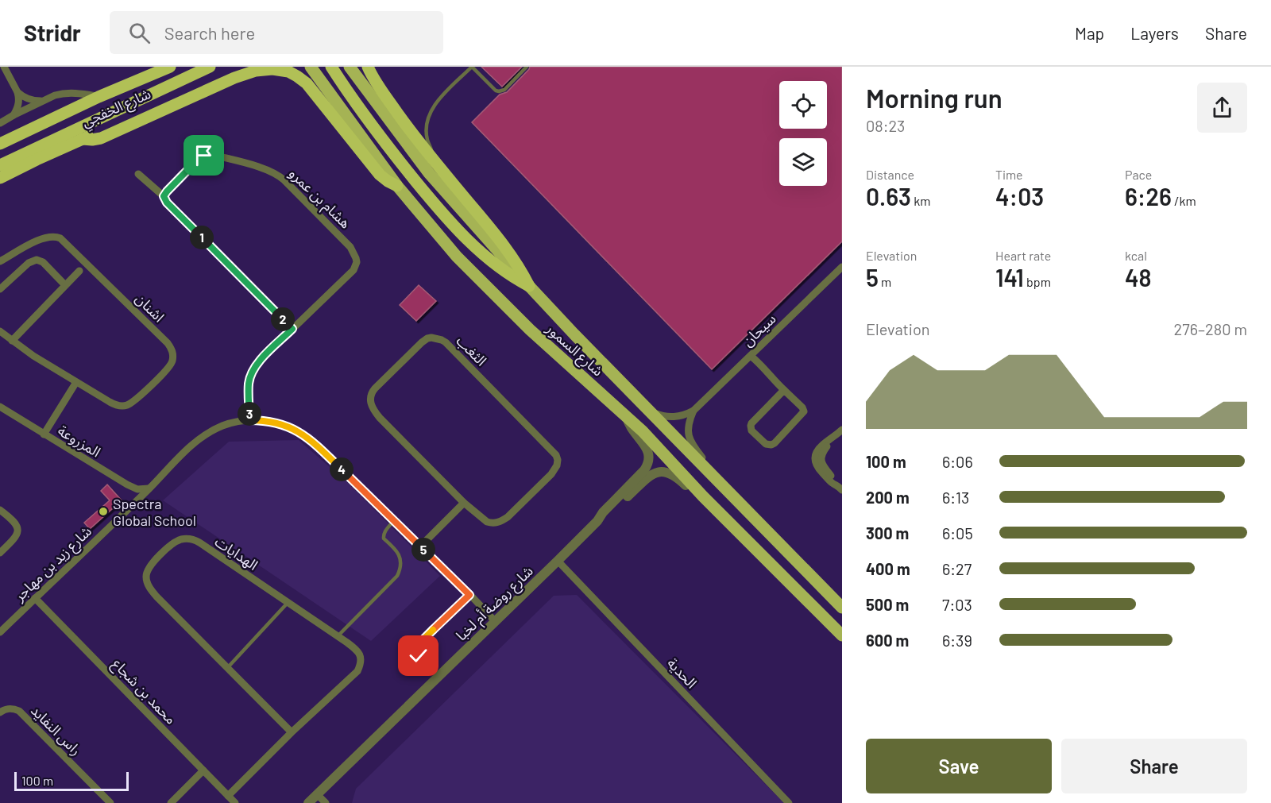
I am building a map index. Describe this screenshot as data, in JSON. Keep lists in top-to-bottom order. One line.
{"streets":{"highway":["شارع الخفجي"],"main road":["شارع السمور"],"street":["هشام بن عمرو","اشنان","سيحان","الثغب","المزروعة","الهدايات","شارع زيد بن مهاجر","شارع روضة أم لخبا","الحدية","محمد بن شجاع","راس النفايد"]},"crossings":[["هشام بن عمرو","شارع زيد بن مهاجر"],["سيحان","شارع السمور"],["شارع السمور","شارع روضة أم لخبا"],["المزروعة","شارع زيد بن مهاجر"],["الهدايات","محمد بن شجاع"],["شارع زيد بن مهاجر","شارع روضة أم لخبا"],["شارع زيد بن مهاجر","محمد بن شجاع"],["شارع روضة أم لخبا","الحدية"]],"places":["Spectra Global School"],"scale_bar":"100 m","page":{"header":"Stridr","search":"Search here","nav":["Map","Layers","Share"],"heading":["Morning run","08:23"],"stats":[["Distance","0.63 km"],["Time","4:03"],["Pace","6:26 /km"],["Elevation","5 m"],["Heart rate","141 bpm"],["kcal","48"]],"pins":["1","2","3","4","5"],"chart":["Elevation","276–280 m"],"list":[{"name":"100 m","note":"6:06"},{"name":"200 m","note":"6:13"},{"name":"300 m","note":"6:05"},{"name":"400 m","note":"6:27"},{"name":"500 m","note":"7:03"},{"name":"600 m","note":"6:39"}],"buttons":["Save","Share"],"scale":"100 m"}}
